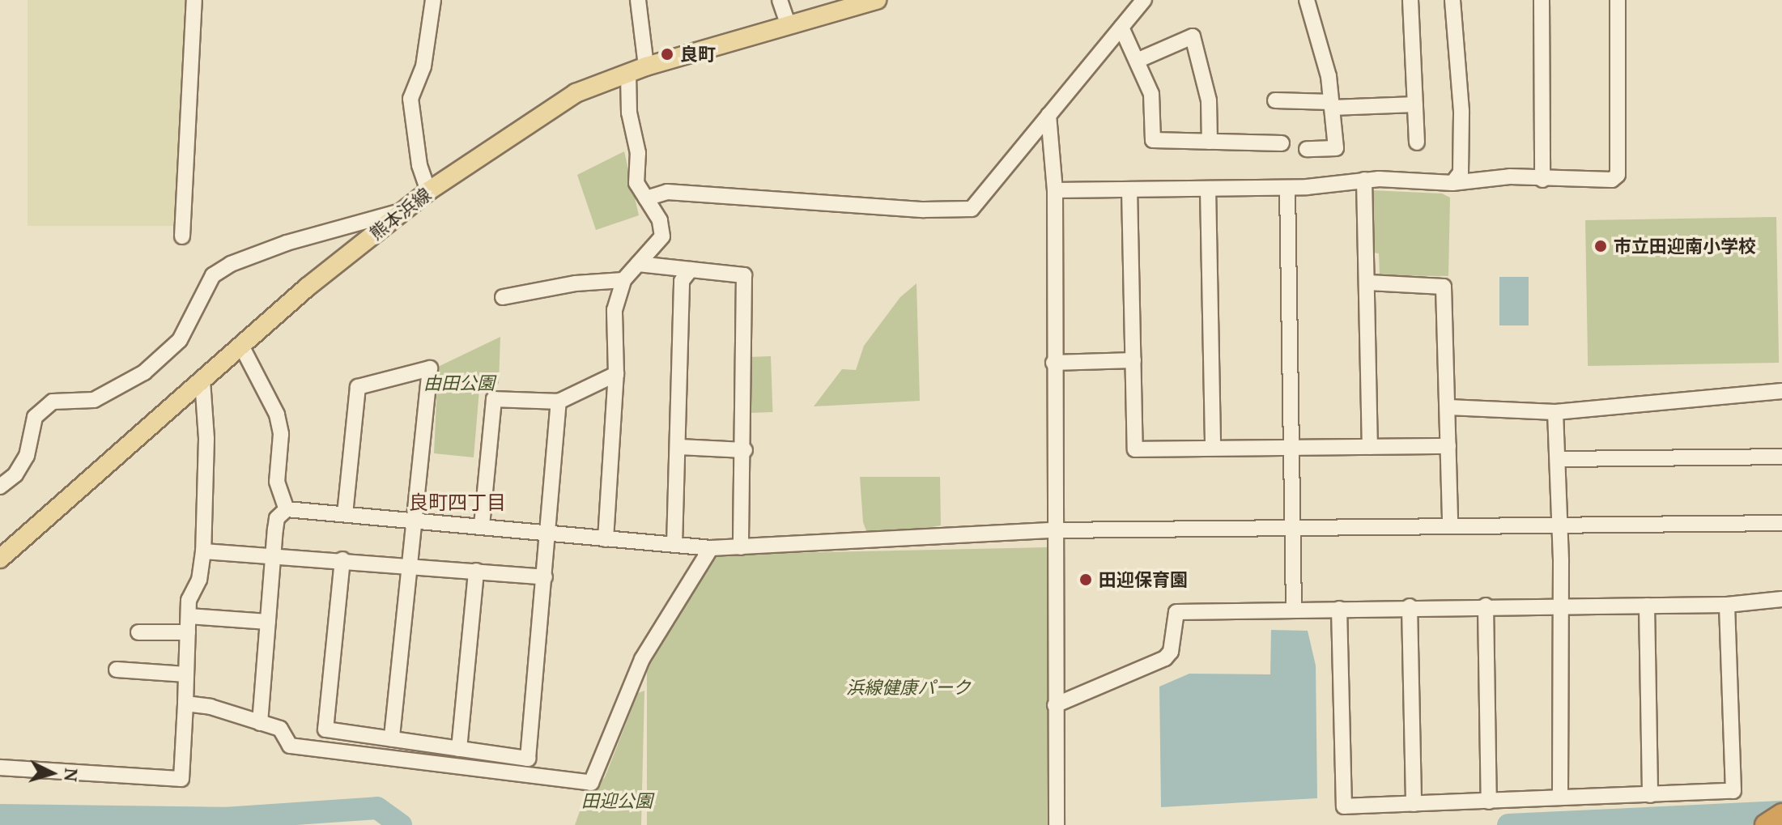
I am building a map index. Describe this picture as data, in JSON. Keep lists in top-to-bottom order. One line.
{"streets":{"main road":["熊本浜線"]},"districts":["良町四丁目"],"parks":["由田公園","浜線健康パーク","田迎公園"],"places":["良町","市立田迎南小学校","田迎保育園"],"north":"right"}
